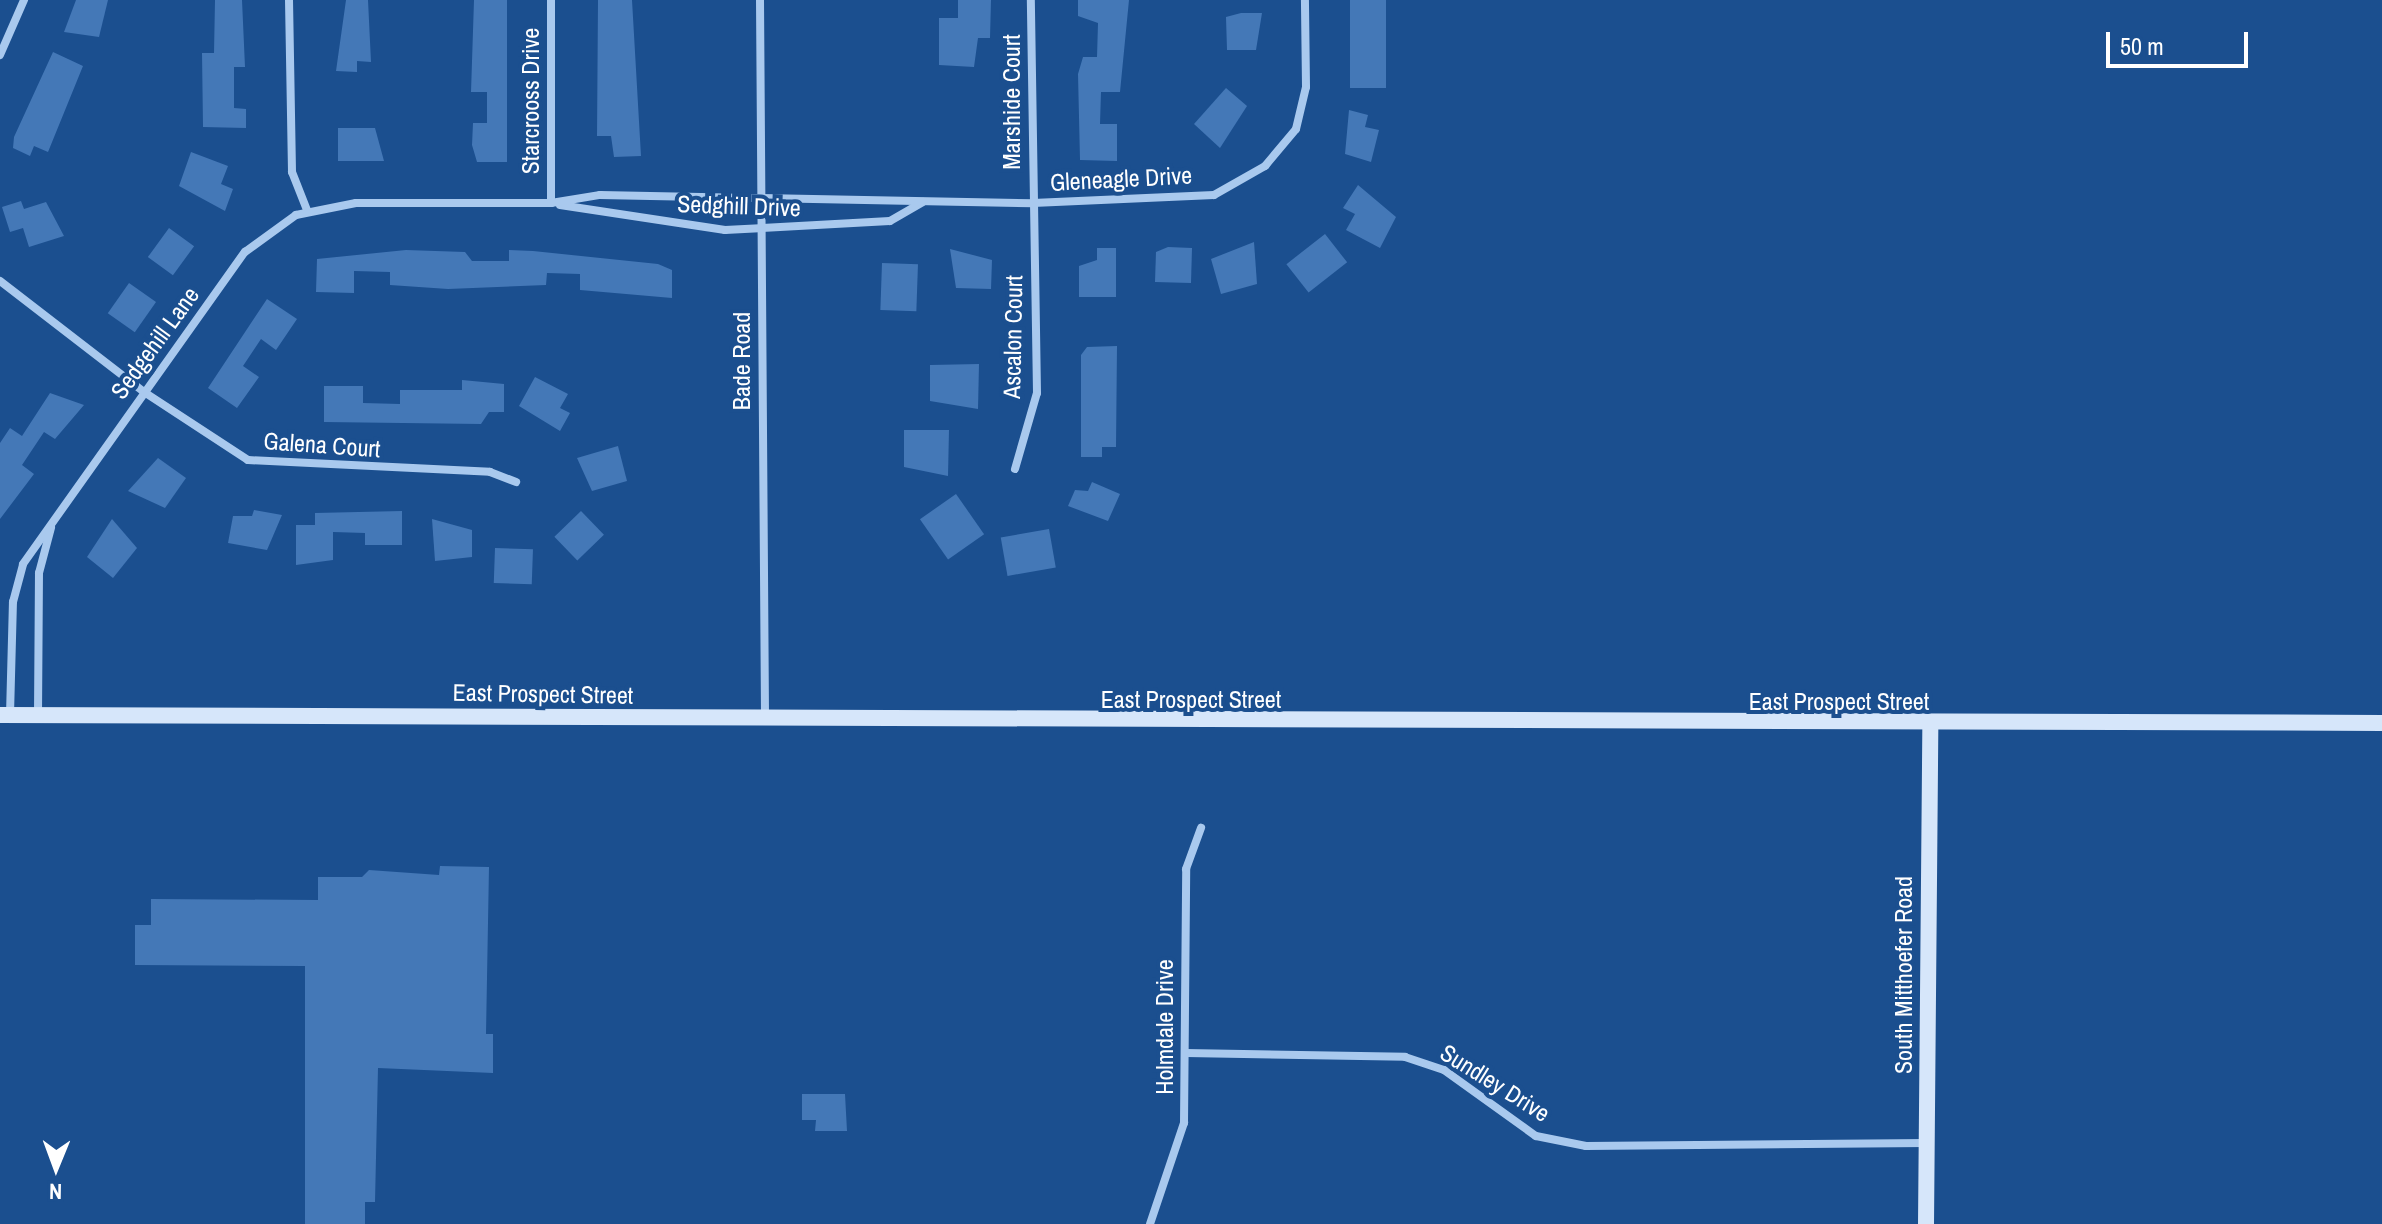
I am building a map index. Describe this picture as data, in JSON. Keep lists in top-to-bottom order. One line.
{"streets":{"street":["Starcrooss Drive","Marshide Court","Gleneagle Drive","Sedghill Drive","Ascalon Court","Sedgehill Lane","Bade Road","Galena Court","East Prospect Street","South Mitthoefer Road","Holmdale Drive","Sundley Drive"]},"crossings":[["Starcrooss Drive","Sedghill Drive"],["Marshide Court","Gleneagle Drive"],["Marshide Court","Sedghill Drive"],["Marshide Court","Ascalon Court"],["Gleneagle Drive","Sedghill Drive"],["Gleneagle Drive","Ascalon Court"],["Sedghill Drive","Ascalon Court"],["Sedghill Drive","Sedgehill Lane"],["Sedghill Drive","Bade Road"],["Sedgehill Lane","Galena Court"],["Sedgehill Lane","East Prospect Street"],["Bade Road","East Prospect Street"],["East Prospect Street","South Mitthoefer Road"],["South Mitthoefer Road","Sundley Drive"],["Holmdale Drive","Sundley Drive"]],"scale_bar":"50 m","north":"bottom"}
